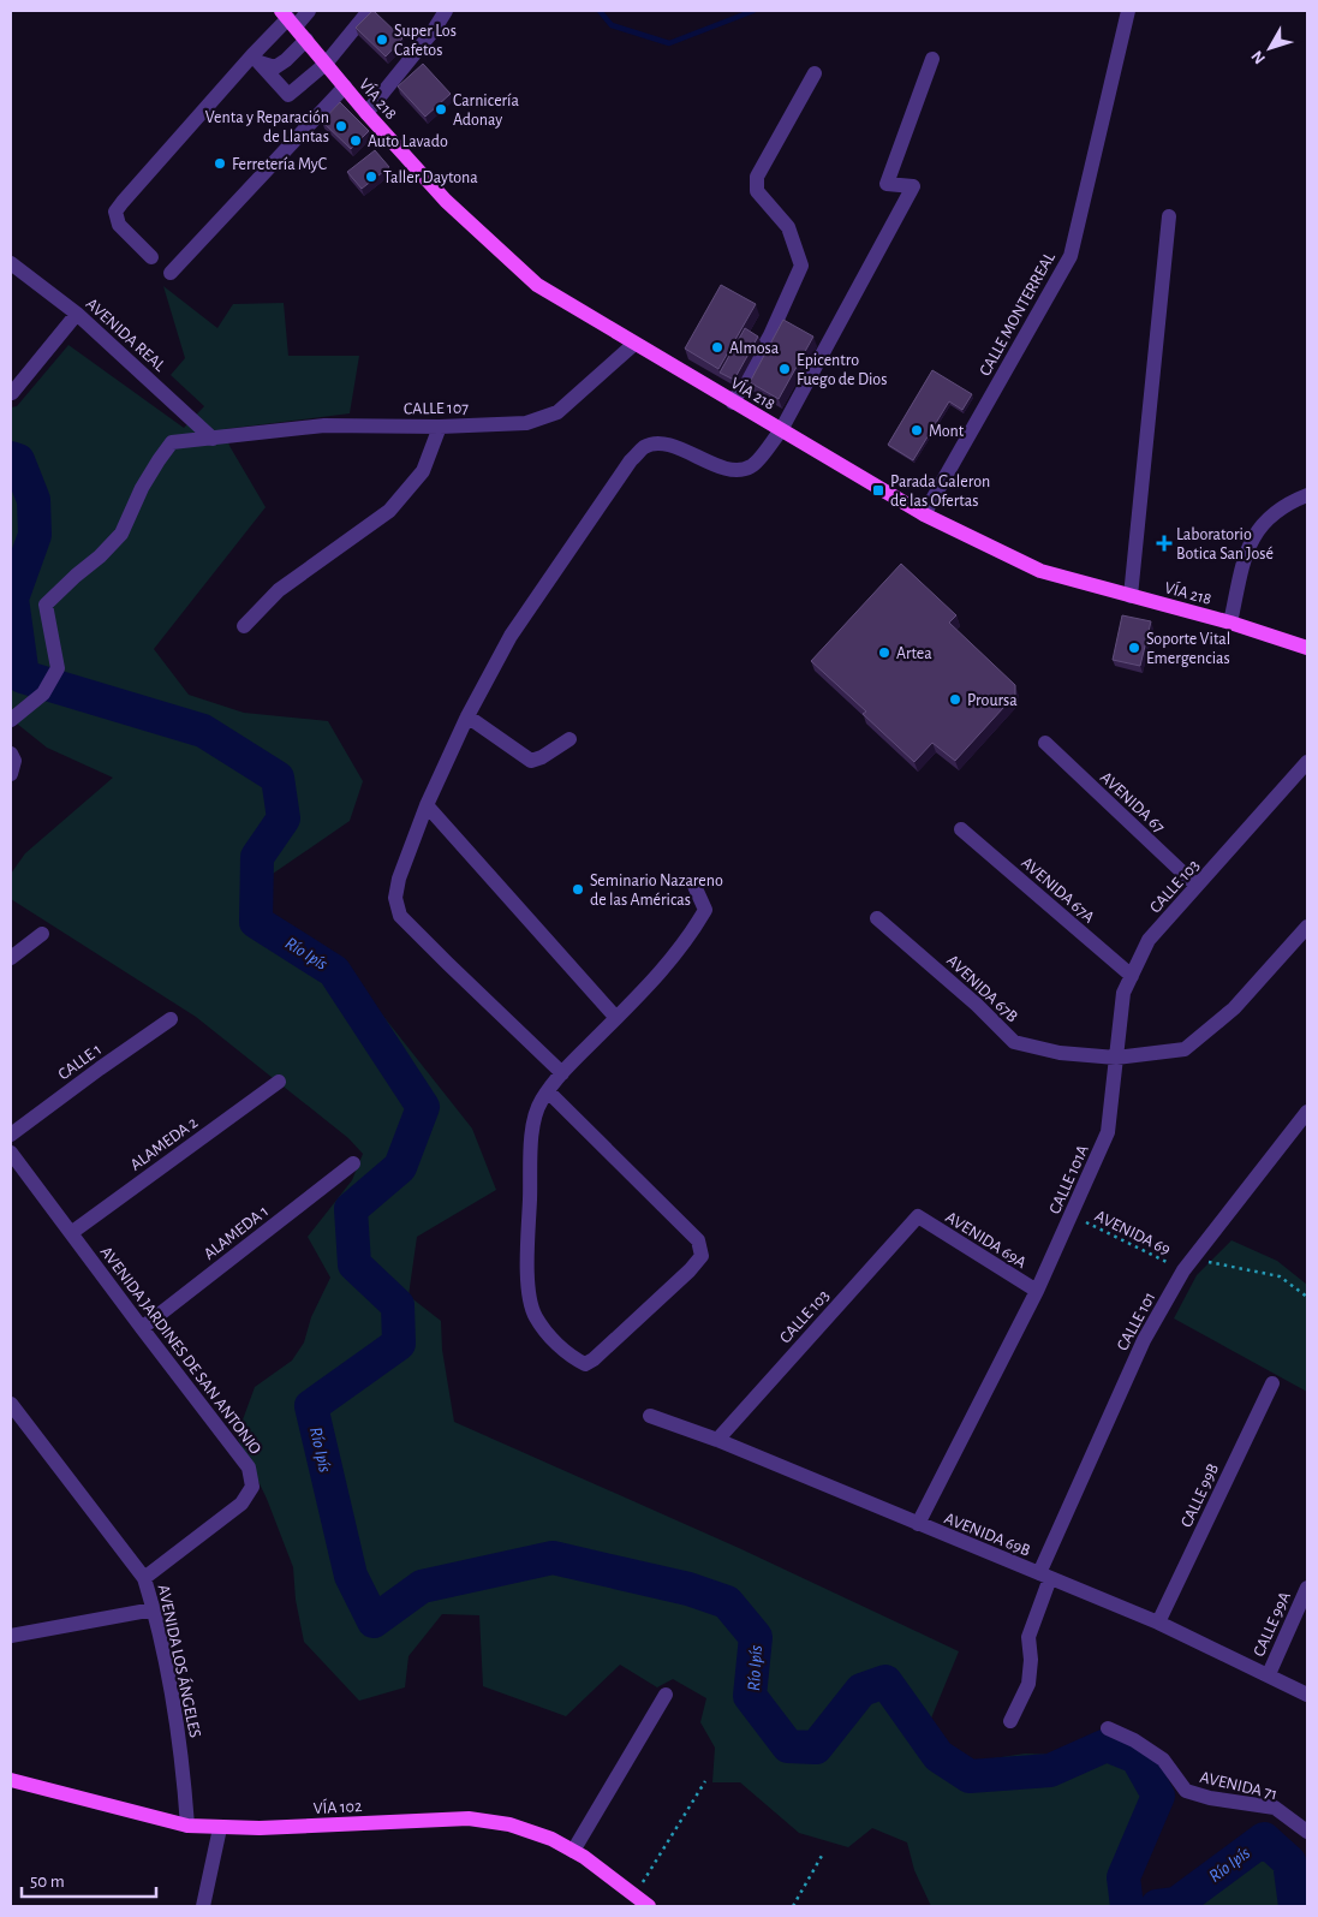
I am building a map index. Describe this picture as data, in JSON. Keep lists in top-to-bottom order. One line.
{"streets":{"main road":["VÍA 218","VÍA 102"],"street":["CALLE MONTERREAL","AVENIDA REAL","CALLE 107","AVENIDA 67","CALLE 103","AVENIDA 67A","AVENIDA 67B","CALLE 1","ALAMEDA 2","CALLE 101A","ALAMEDA 1","AVENIDA 69A","CALLE 101","AVENIDA JARDINES DE SAN ANTONIO","CALLE 99B","AVENIDA 69B","CALLE 99A","AVENIDA LOS ÁNGELES","AVENIDA 71"],"path":["AVENIDA 69"]},"crossings":[["VÍA 218","CALLE MONTERREAL"],["VÍA 218","CALLE 107"],["AVENIDA REAL","CALLE 107"],["AVENIDA 67","CALLE 103"],["CALLE 103","AVENIDA 67A"],["CALLE 103","AVENIDA 67B"],["CALLE 103","CALLE 101A"],["CALLE 103","AVENIDA 69A"],["CALLE 103","AVENIDA 69B"],["AVENIDA 67B","CALLE 101A"],["ALAMEDA 2","AVENIDA JARDINES DE SAN ANTONIO"],["CALLE 101A","AVENIDA 69"],["CALLE 101A","AVENIDA 69A"],["CALLE 101A","AVENIDA 69B"],["ALAMEDA 1","AVENIDA JARDINES DE SAN ANTONIO"],["AVENIDA 69","CALLE 101"],["CALLE 101","AVENIDA 69B"],["AVENIDA JARDINES DE SAN ANTONIO","AVENIDA LOS ÁNGELES"],["CALLE 99B","AVENIDA 69B"],["AVENIDA 69B","CALLE 99A"],["AVENIDA LOS ÁNGELES","VÍA 102"]],"water":["Río Ipís"],"places":{"other":["Super Los Cafetos","Carnicería Adonay","Venta y Reparación de Llantas","Auto Lavado","Ferretería MyC","Taller Daytona","Almosa","Epicentro Fuego de Dios","Mont","Soporte Vital Emergencias","Artea","Proursa","Seminario Nazareno de las Américas"],"transit":["Parada Galeron de las Ofertas"],"health":["Laboratorio Botica San José"]},"scale_bar":"50 m","north":"bottom left"}
